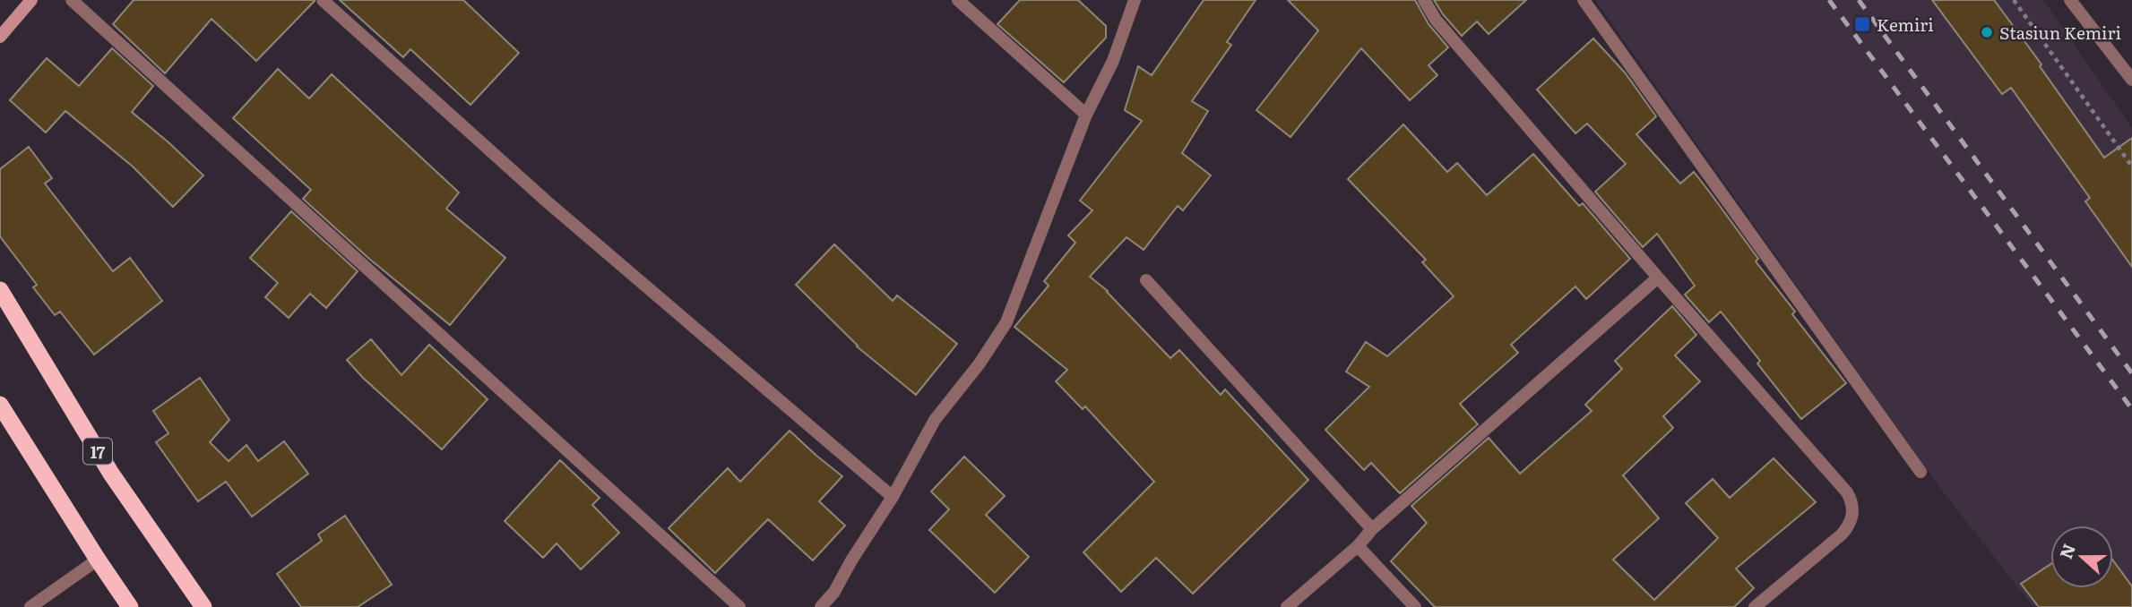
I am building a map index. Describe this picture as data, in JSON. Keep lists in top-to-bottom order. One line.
{"streets":{"highway":["17"]},"places":{"transit":["Kemiri"],"other":["Stasiun Kemiri"]},"north":"left"}
